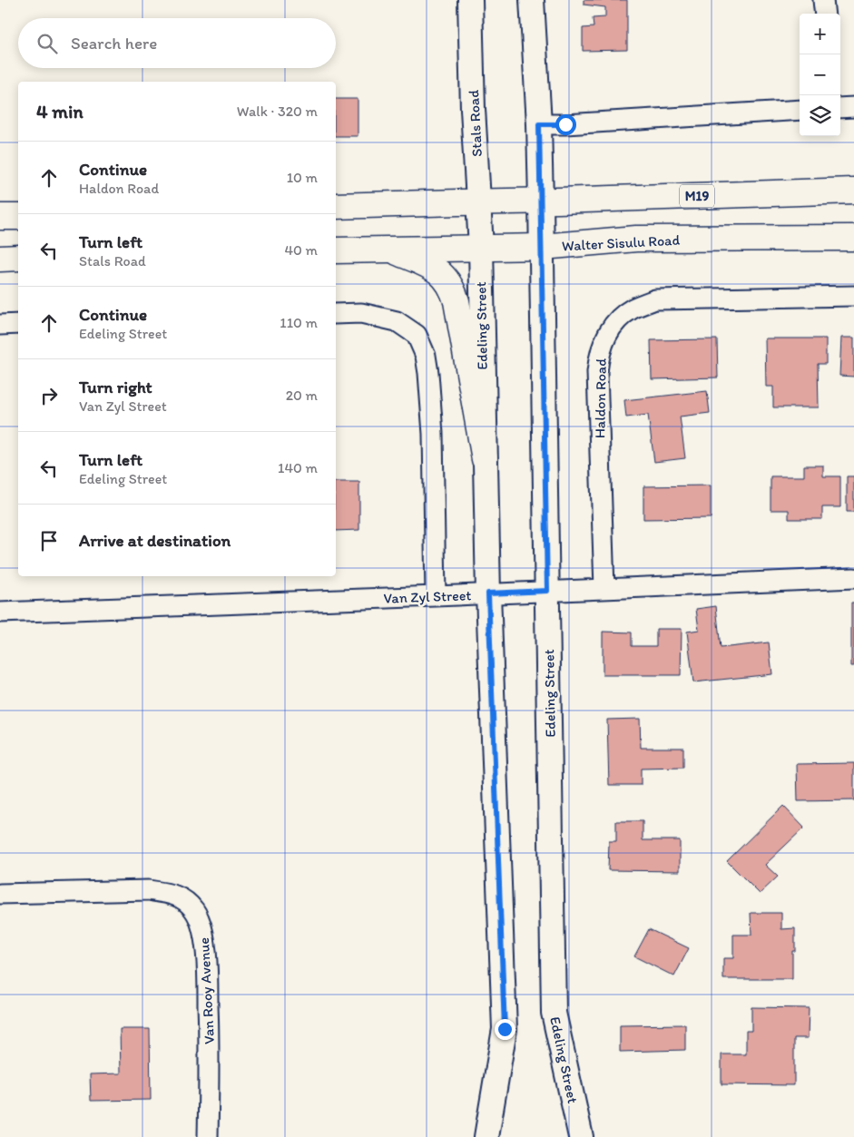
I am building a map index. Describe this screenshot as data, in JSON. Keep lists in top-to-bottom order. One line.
{"streets":{"highway":["M19","Walter Sisulu Road"],"street":["Stals Road","Edeling Street","Haldon Road","Van Zyl Street","Van Rooy Avenue"]},"crossings":[["Stals Road","M19"],["Stals Road","Walter Sisulu Road"],["Stals Road","Edeling Street"],["Walter Sisulu Road","Edeling Street"],["Edeling Street","Van Zyl Street"],["Haldon Road","Van Zyl Street"]],"page":{"map_buttons":["+","−"],"search":"Search here","heading":["4 min","Walk · 320 m"],"list":[["Continue","Haldon Road","10 m"],["Turn left","Stals Road","40 m"],["Continue","Edeling Street","110 m"],["Turn right","Van Zyl Street","20 m"],["Turn left","Edeling Street","140 m"],"Arrive at destination"]}}
